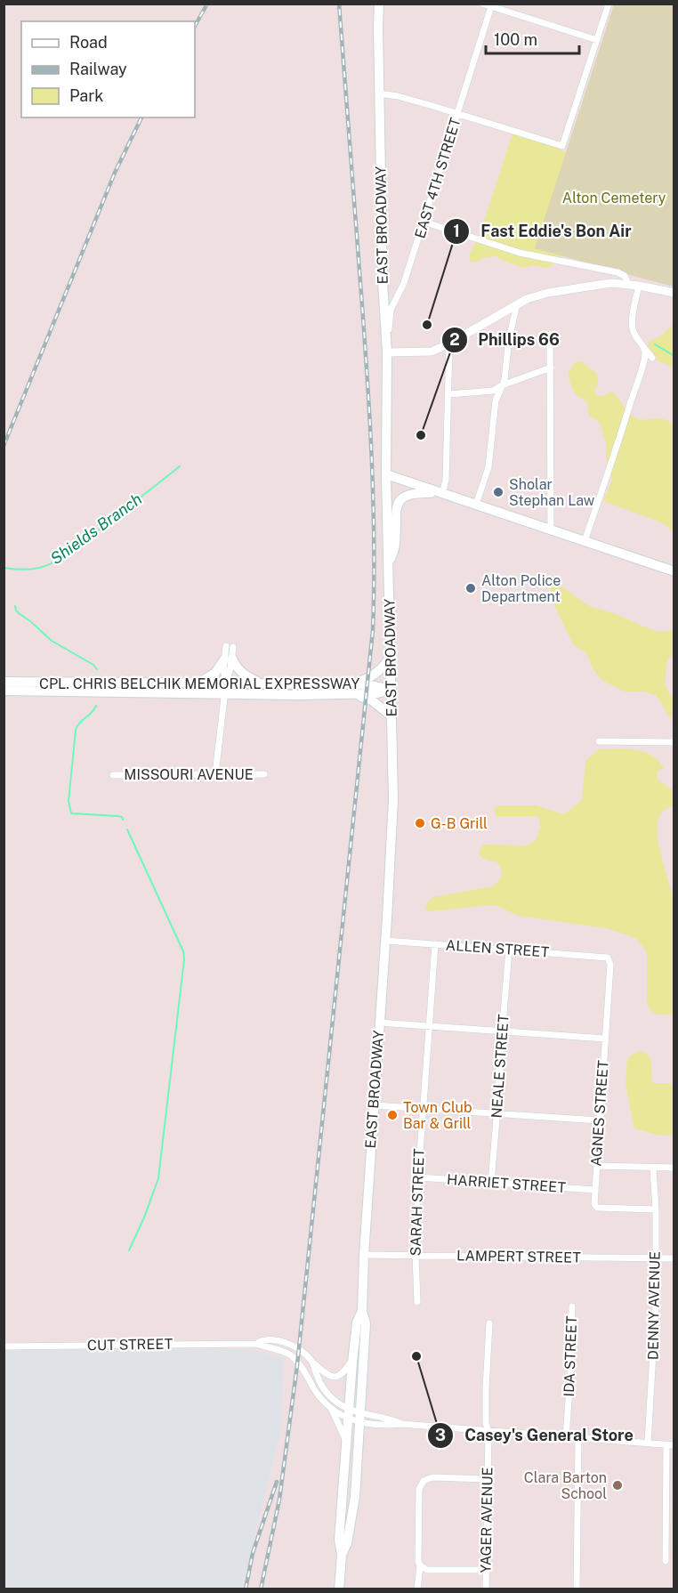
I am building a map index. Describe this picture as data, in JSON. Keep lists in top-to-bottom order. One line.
{"streets":{"main road":["EAST BROADWAY","CPL. CHRIS BELCHIK MEMORIAL EXPRESSWAY"],"street":["EAST 4TH STREET","MISSOURI AVENUE","ALLEN STREET","NEALE STREET","AGNES STREET","HARRIET STREET","SARAH STREET","LAMPERT STREET","DENNY AVENUE","CUT STREET","IDA STREET","YAGER AVENUE"]},"crossings":[["EAST 4TH STREET","EAST BROADWAY"],["EAST BROADWAY","CPL. CHRIS BELCHIK MEMORIAL EXPRESSWAY"],["EAST BROADWAY","ALLEN STREET"],["EAST BROADWAY","LAMPERT STREET"],["EAST BROADWAY","CUT STREET"],["ALLEN STREET","NEALE STREET"],["ALLEN STREET","AGNES STREET"],["ALLEN STREET","SARAH STREET"],["NEALE STREET","HARRIET STREET"],["AGNES STREET","HARRIET STREET"],["HARRIET STREET","SARAH STREET"],["SARAH STREET","LAMPERT STREET"],["LAMPERT STREET","DENNY AVENUE"]],"water":["Shields Branch"],"parks":["Alton Cemetery"],"places":["Fast Eddie's Bon Air","Phillips 66","Sholar Stephan Law","Alton Police Department","G-B Grill","Town Club Bar & Grill","Casey's General Store","Clara Barton School"],"legend":["Road","Railway","Park"],"scale_bar":"100 m"}
